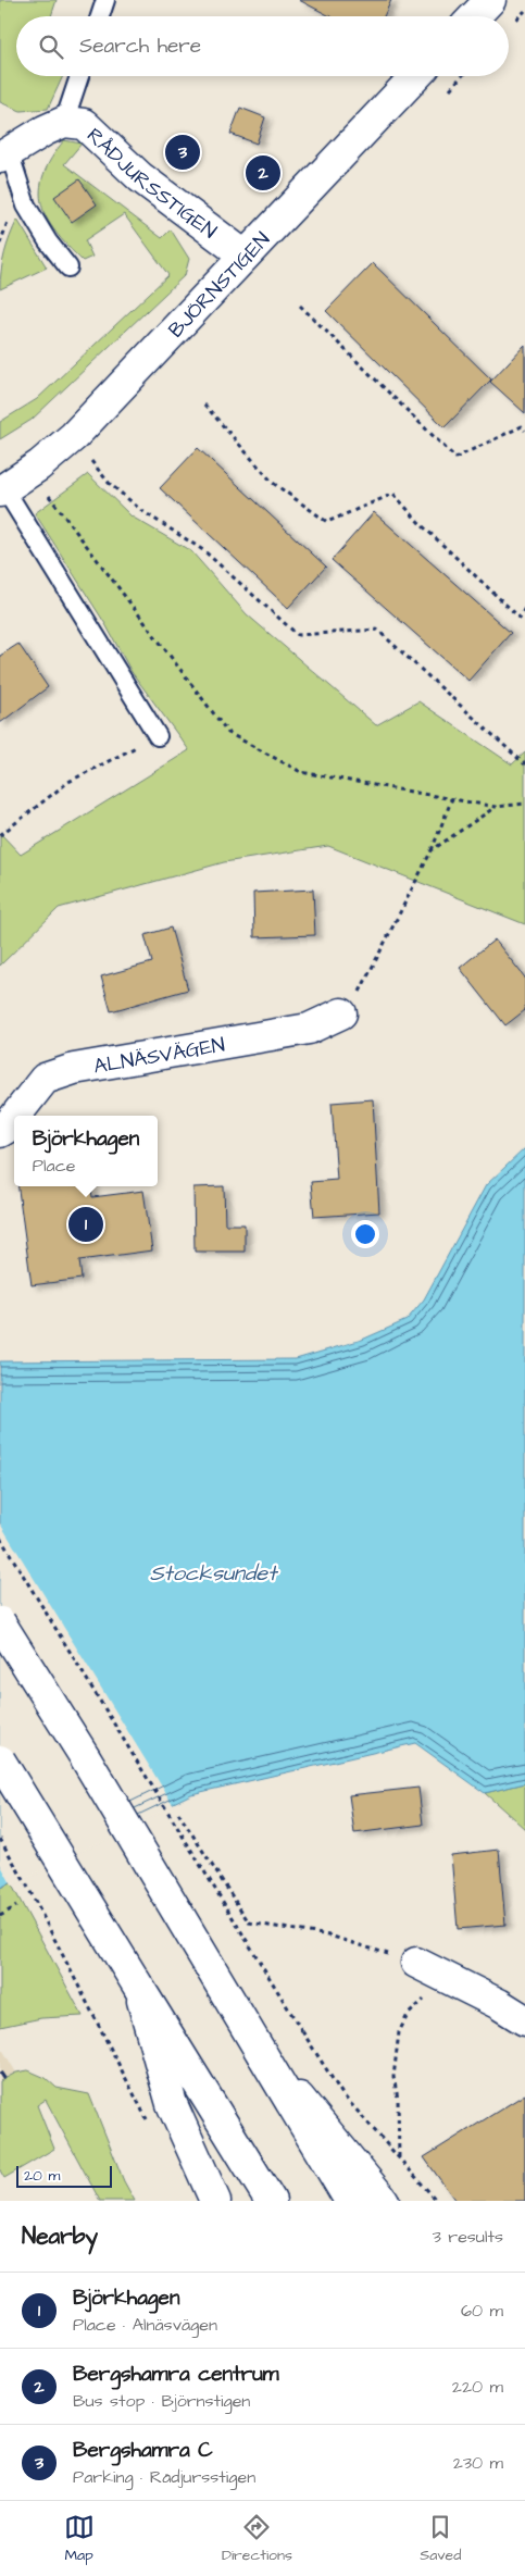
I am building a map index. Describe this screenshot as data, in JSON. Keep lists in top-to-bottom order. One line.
{"streets":{"main road":["RÅDJURSSTIGEN","BJÖRNSTIGEN","ALNÄSVÄGEN"]},"crossings":[["RÅDJURSSTIGEN","BJÖRNSTIGEN"]],"water":["Stocksundet"],"scale_bar":"20 m","page":{"search":"Search here","pins":["3","2","1"],"popup":["Björkhagen","Place"],"scale":"20 m","heading":["Nearby","3 results"],"list":[{"mark":"1","name":"Björkhagen","note":"Place · Alnäsvägen","value":"60 m"},{"mark":"2","name":"Bergshamra centrum","note":"Bus stop · Björnstigen","value":"220 m"},{"mark":"3","name":"Bergshamra C","note":"Parking · Rådjursstigen","value":"230 m"}],"nav":["Map","Directions","Saved"]}}
